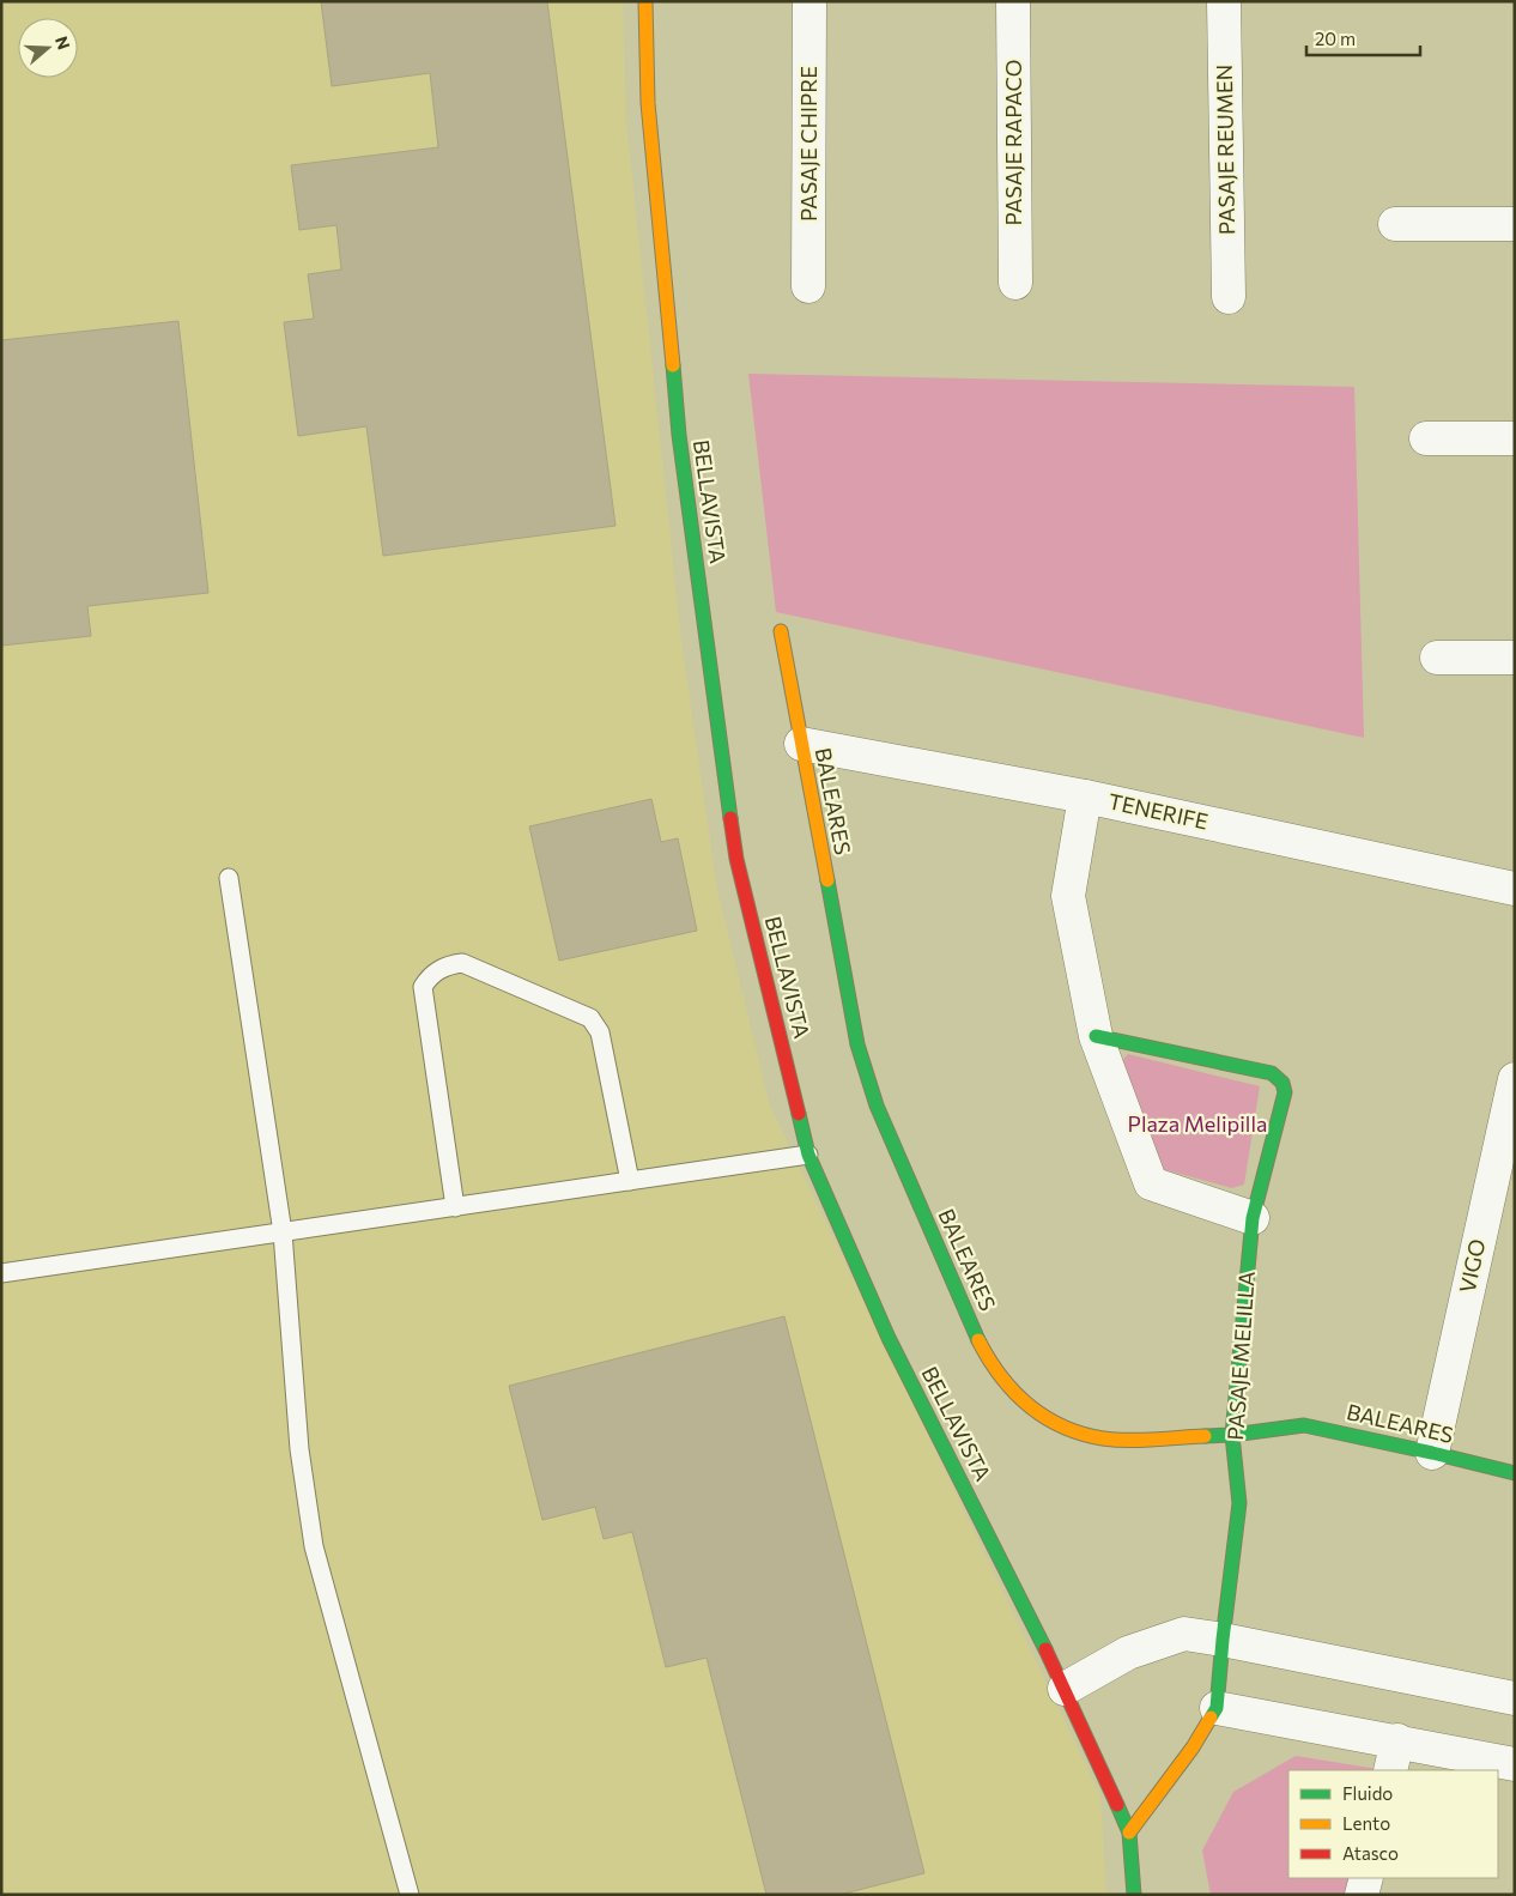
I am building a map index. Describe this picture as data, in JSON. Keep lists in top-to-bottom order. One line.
{"streets":{"street":["PASAJE RAPACO","PASAJE CHIPRE","PASAJE REUMEN","BELLAVISTA","BALEARES","TENERIFE","VIGO","PASAJE MELILLA"]},"crossings":[["BALEARES","TENERIFE"],["BALEARES","VIGO"],["BALEARES","PASAJE MELILLA"]],"parks":["Plaza Melipilla"],"legend":["Fluido","Lento","Atasco"],"scale_bar":"20 m","north":"right"}
